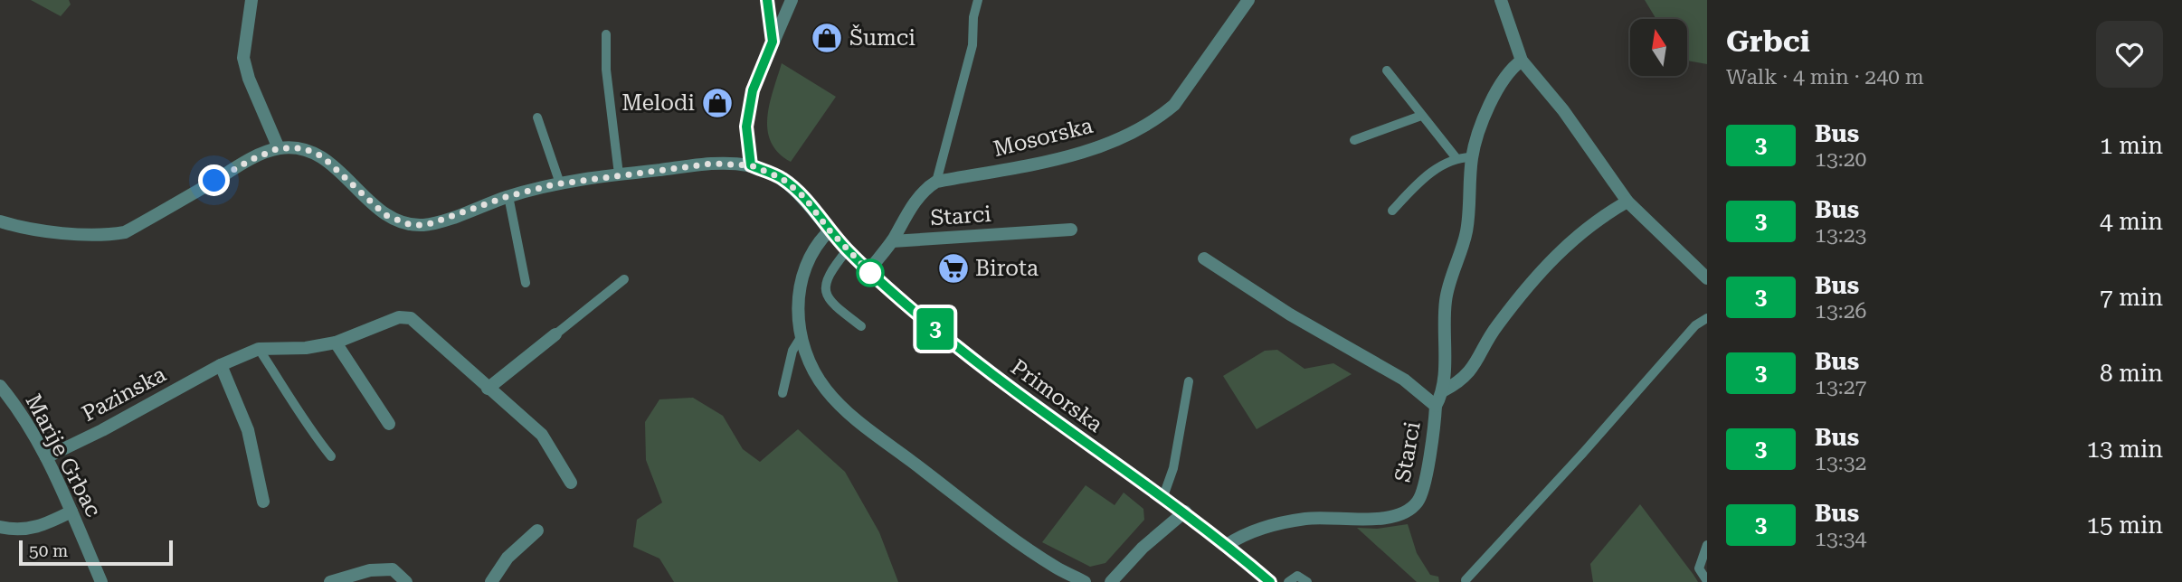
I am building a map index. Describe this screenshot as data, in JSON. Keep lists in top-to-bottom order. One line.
{"streets":{"street":["Mosorska","Starci","Pazinska","Primorska","Marije Grbac"]},"crossings":[["Starci","Primorska"],["Pazinska","Marije Grbac"]],"places":{"shop":["Šumci","Melodi"],"supermarket":["Birota"]},"lines":["bus line 3"],"scale_bar":"50 m","north":"top","page":{"on_map":"3","heading":["Grbci","Walk · 4 min · 240 m"],"list":[{"mark":"3","name":"Bus","note":"13:20","value":"1 min"},{"mark":"3","name":"Bus","note":"13:23","value":"4 min"},{"mark":"3","name":"Bus","note":"13:26","value":"7 min"},{"mark":"3","name":"Bus","note":"13:27","value":"8 min"},{"mark":"3","name":"Bus","note":"13:32","value":"13 min"},{"mark":"3","name":"Bus","note":"13:34","value":"15 min"}],"scale":"50 m"}}
